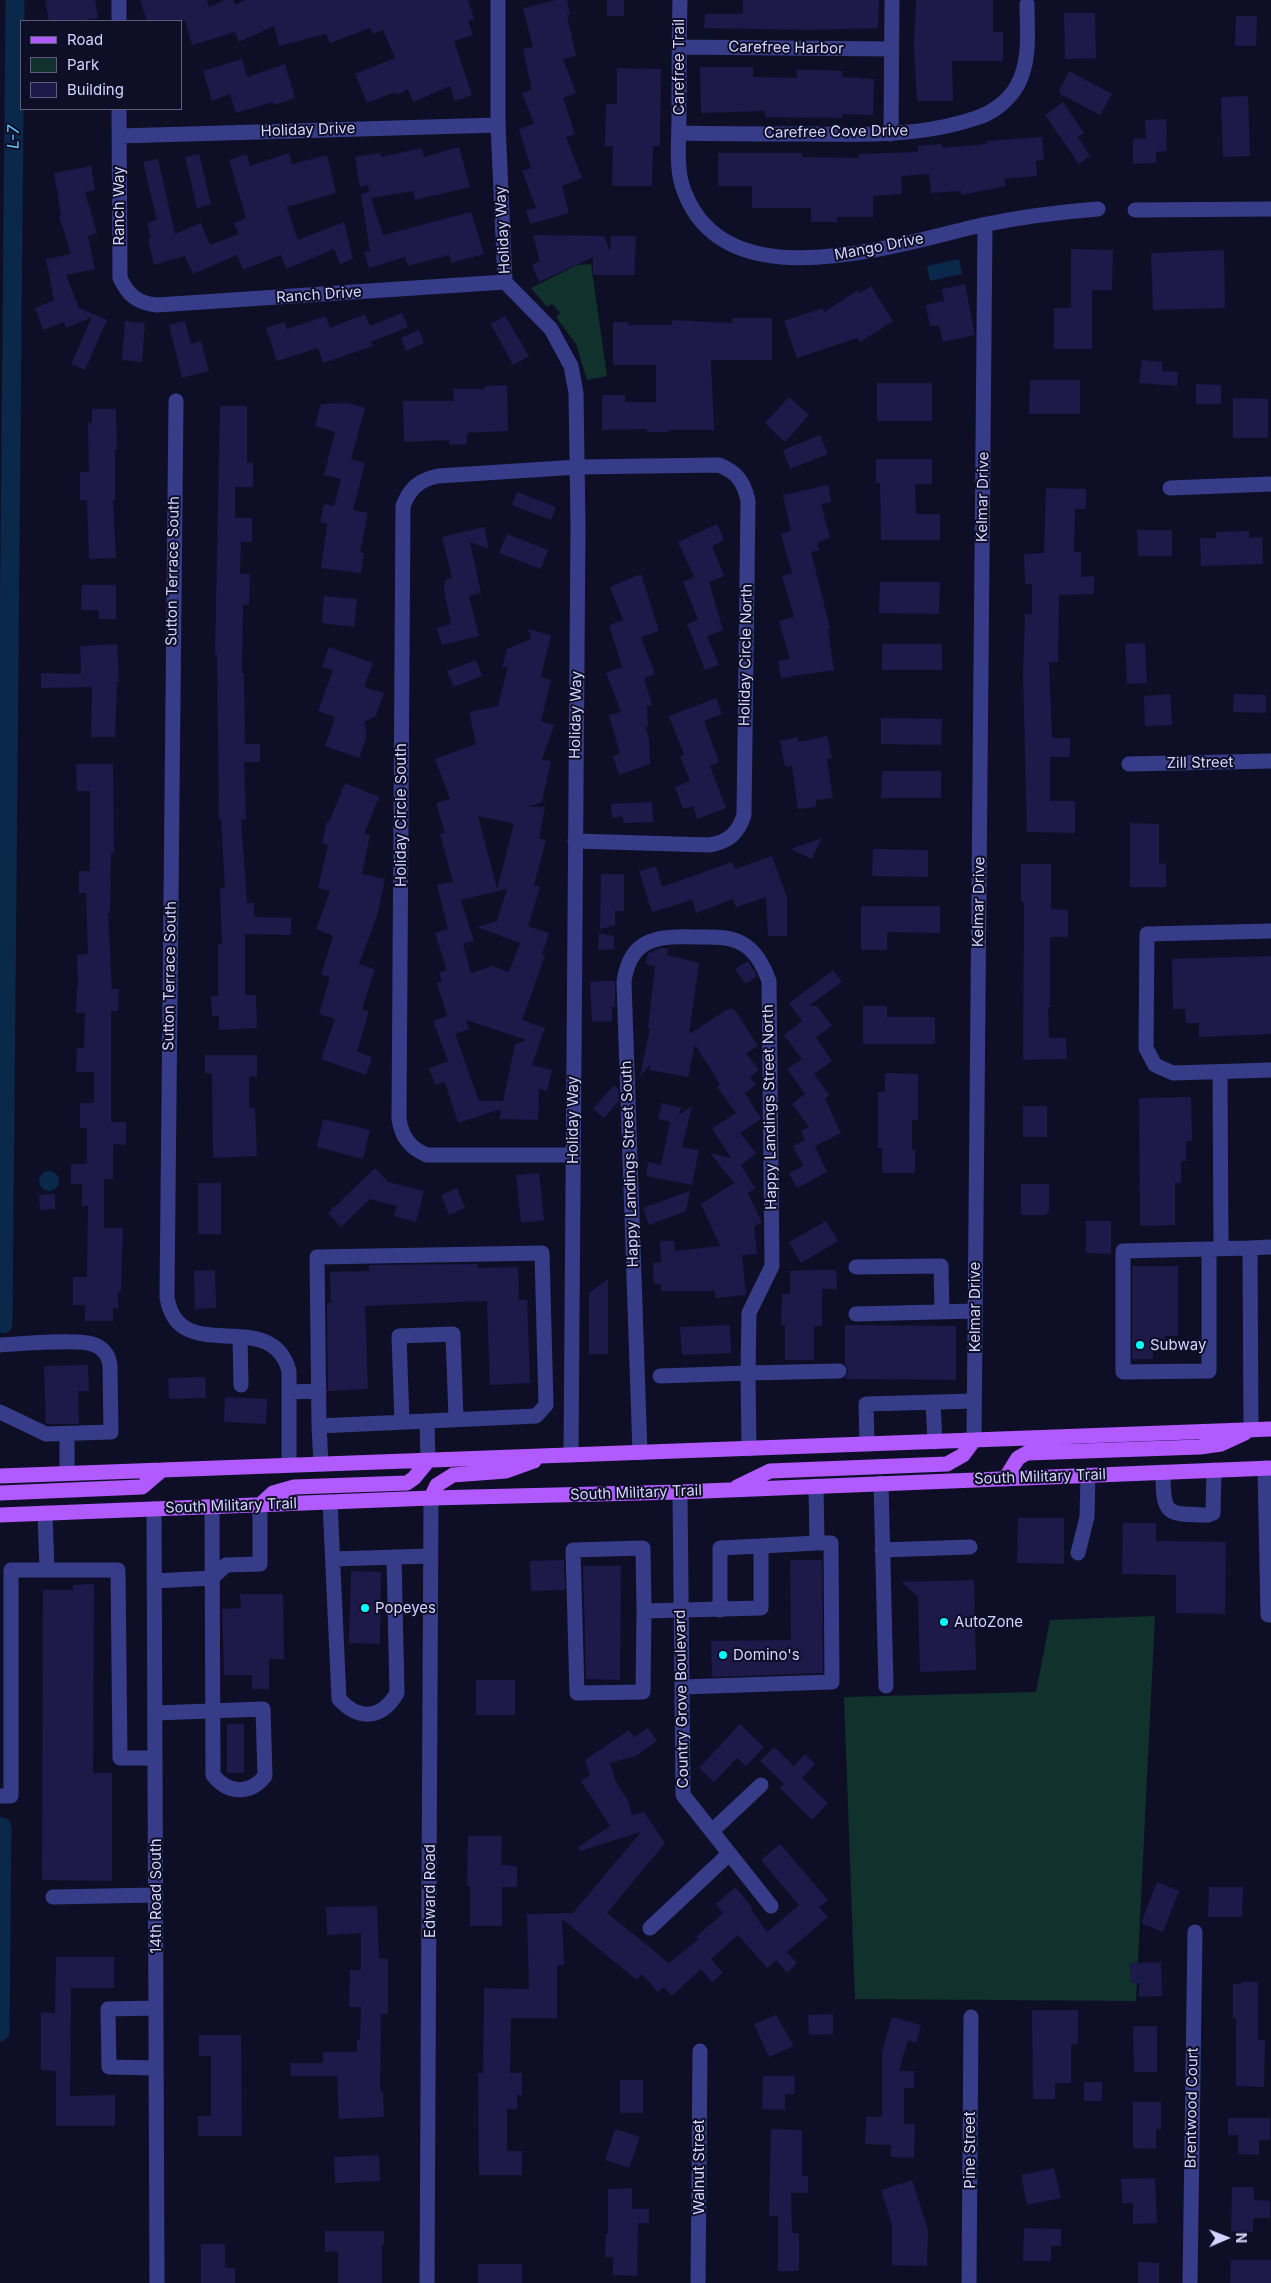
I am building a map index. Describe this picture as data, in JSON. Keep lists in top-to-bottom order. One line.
{"streets":{"main road":["South Military Trail"],"street":["Carefree Harbor","Carefree Trail","Holiday Drive","Carefree Cove Drive","Ranch Way","Holiday Way","Mango Drive","Ranch Drive","Kelmar Drive","Sutton Terrace South","Holiday Circle North","Zill Street","Holiday Circle South","Happy Landings Street North","Happy Landings Street South","Country Grove Boulevard","Edward Road","14th Road South","Brentwood Court","Pine Street","Walnut Street"]},"crossings":[["Carefree Harbor","Carefree Trail"],["Carefree Trail","Carefree Cove Drive"],["Carefree Trail","Mango Drive"],["Holiday Drive","Ranch Way"],["Holiday Drive","Holiday Way"],["Carefree Cove Drive","Mango Drive"],["Ranch Way","Ranch Drive"],["Holiday Way","Ranch Drive"],["Holiday Way","Holiday Circle North"],["Holiday Way","Holiday Circle South"],["Mango Drive","Kelmar Drive"],["Holiday Circle North","Holiday Circle South"],["Happy Landings Street North","Happy Landings Street South"],["South Military Trail","Country Grove Boulevard"],["South Military Trail","Edward Road"],["South Military Trail","14th Road South"]],"water":["L-7"],"places":["Subway","Popeyes","AutoZone","Domino's"],"legend":["Road","Park","Building"],"north":"right"}
